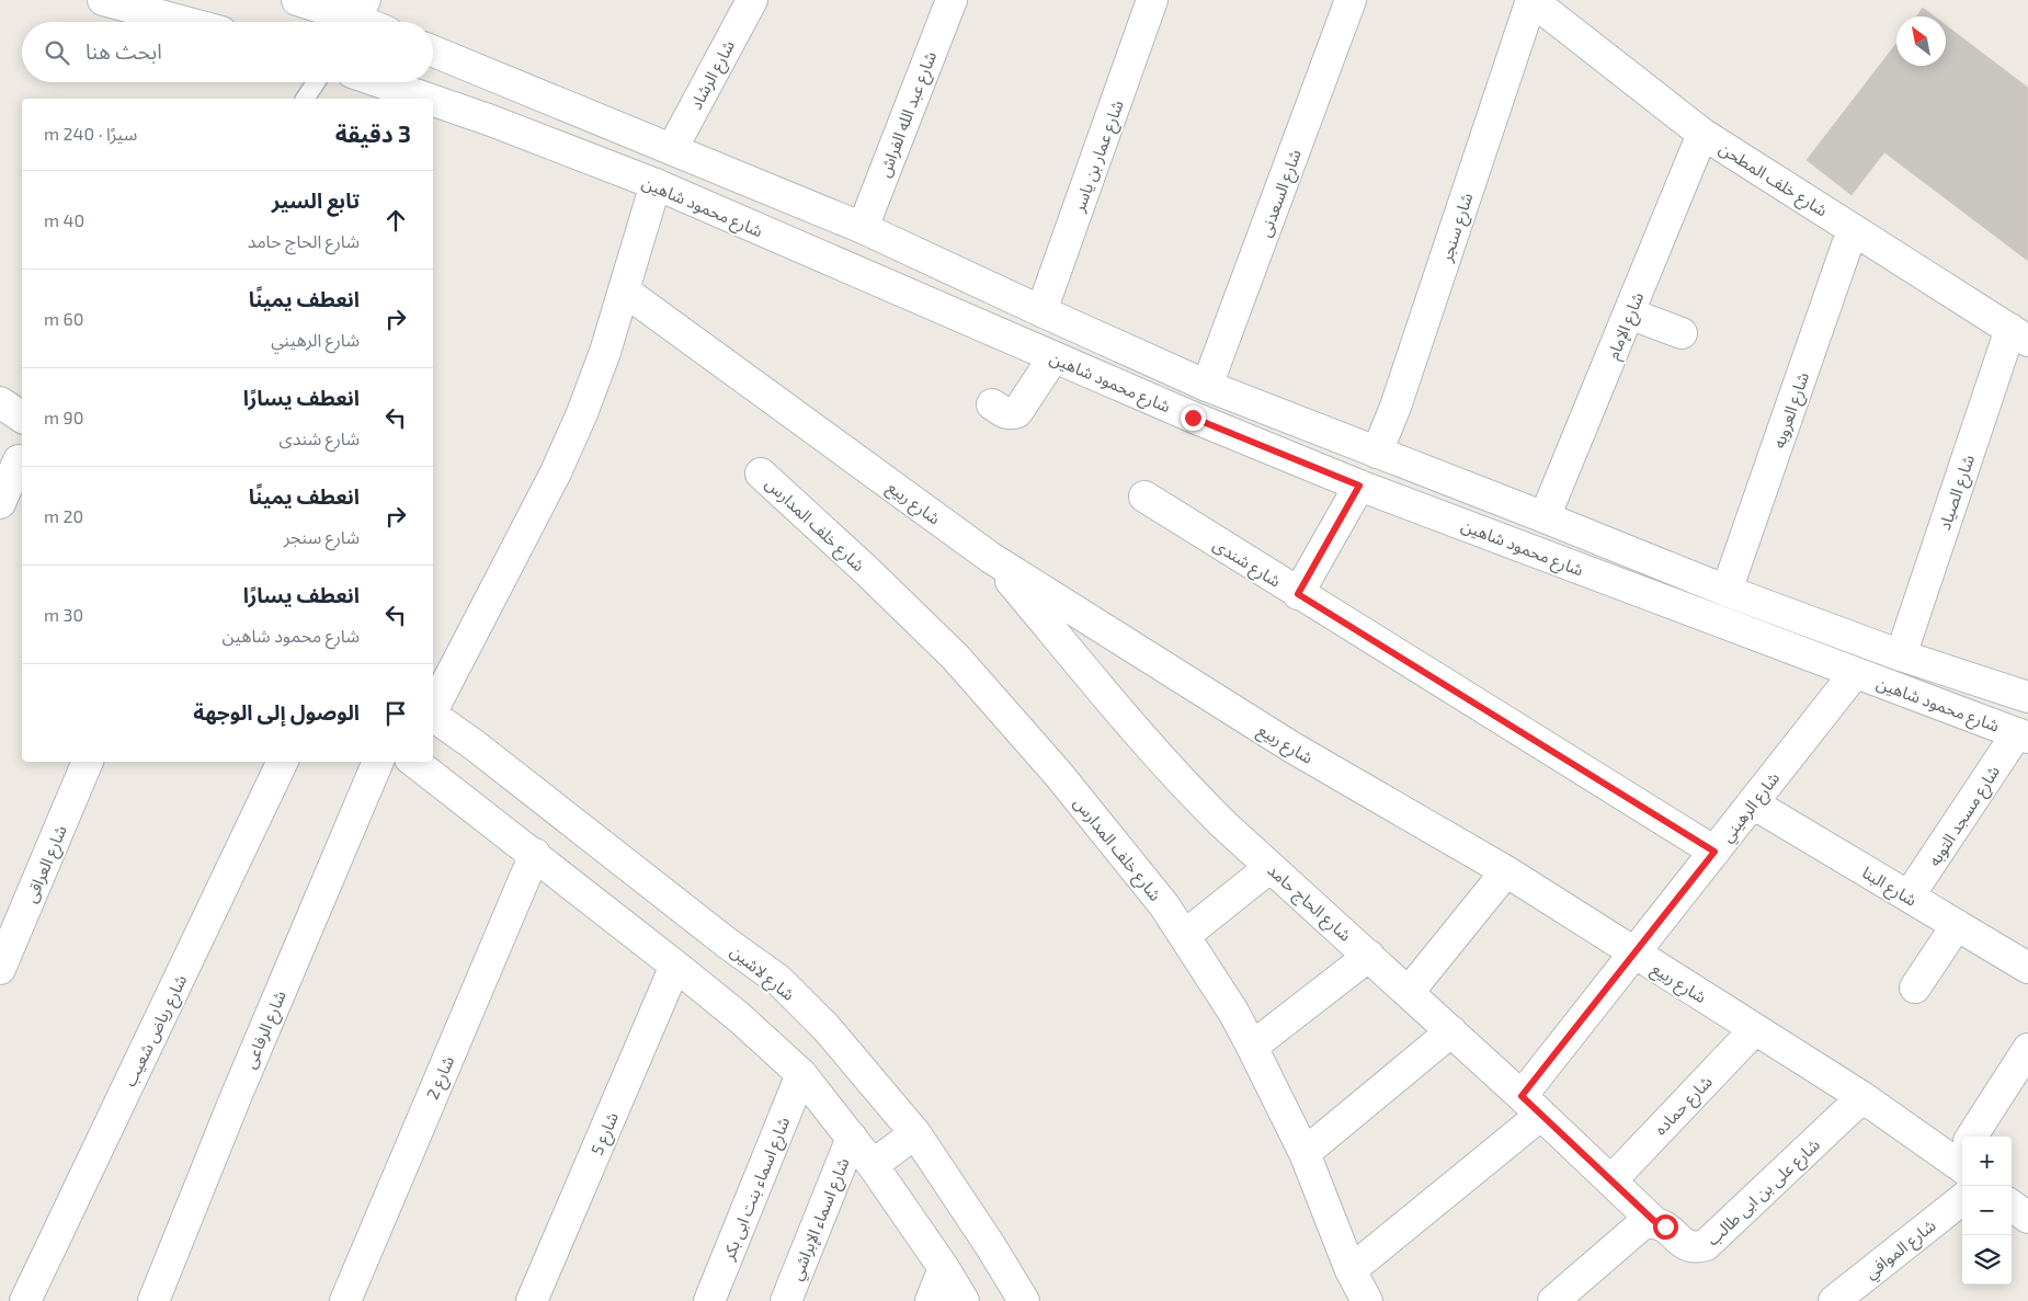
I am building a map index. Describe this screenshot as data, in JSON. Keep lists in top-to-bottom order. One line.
{"streets":{"street":["شارع الرشاد","شارع عبد الله الفراش","شارع عمار بن ياسر","شارع خلف المطحن","شارع السعدنى","شارع محمود شاهين","شارع سنجر","شارع الإمام","شارع العروبه","شارع الصياد","شارع ربيع","شارع خلف المدارس","شارع شندى","شارع الرهيني","شارع مسجد التوبه","شارع العراقى","شارع البنا","شارع الحاج حامد","شارع لاشين","شارع الرفاعى","شارع رياض شعيب","شارع 2","شارع حماده","شارع 5","شارع اسماء بنت ابى بكر","شارع على بن ابى طالب","شارع اسماء الإبراشي","شارع الموافي"]},"crossings":[["شارع الرشاد","شارع محمود شاهين"],["شارع عبد الله الفراش","شارع محمود شاهين"],["شارع عمار بن ياسر","شارع محمود شاهين"],["شارع خلف المطحن","شارع سنجر"],["شارع خلف المطحن","شارع الإمام"],["شارع خلف المطحن","شارع العروبه"],["شارع خلف المطحن","شارع الصياد"],["شارع السعدنى","شارع محمود شاهين"],["شارع محمود شاهين","شارع سنجر"],["شارع محمود شاهين","شارع الإمام"],["شارع محمود شاهين","شارع العروبه"],["شارع محمود شاهين","شارع الصياد"],["شارع محمود شاهين","شارع الرهيني"],["شارع محمود شاهين","شارع مسجد التوبه"],["شارع ربيع","شارع الرهيني"],["شارع ربيع","شارع الحاج حامد"],["شارع ربيع","شارع حماده"],["شارع ربيع","شارع على بن ابى طالب"],["شارع خلف المدارس","شارع الرهيني"],["شارع شندى","شارع الرهيني"],["شارع الرهيني","شارع البنا"],["شارع الرهيني","شارع الحاج حامد"],["شارع مسجد التوبه","شارع البنا"],["شارع الحاج حامد","شارع حماده"],["شارع الحاج حامد","شارع على بن ابى طالب"]],"north":"top left","page":{"search":"ابحث هنا","heading":["3 دقيقة","سيرًا · 240 m"],"list":[["تابع السير","شارع الحاج حامد","40 m"],["انعطف يمينًا","شارع الرهيني","60 m"],["انعطف يسارًا","شارع شندى","90 m"],["انعطف يمينًا","شارع سنجر","20 m"],["انعطف يسارًا","شارع محمود شاهين","30 m"],"الوصول إلى الوجهة"],"map_buttons":["+","−"]}}
